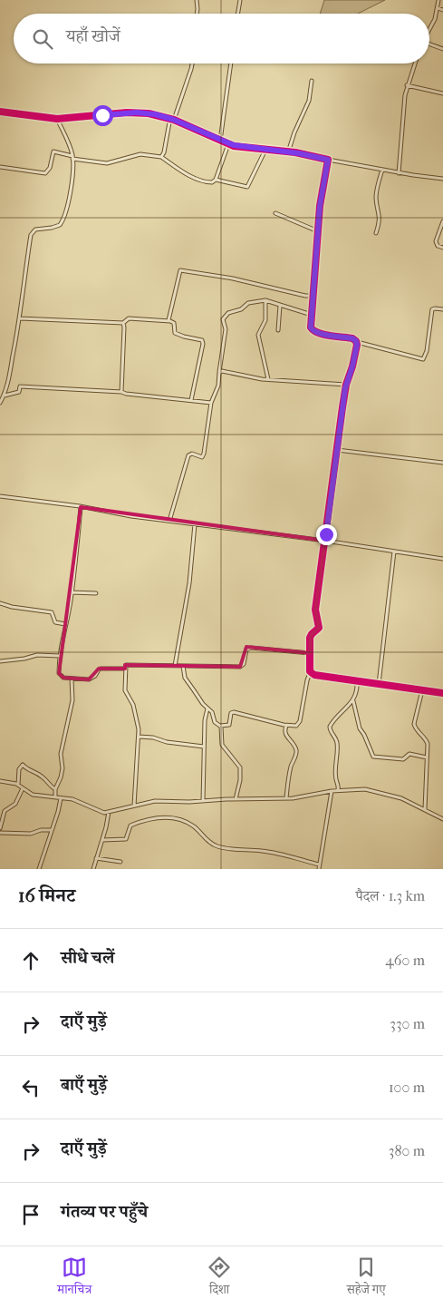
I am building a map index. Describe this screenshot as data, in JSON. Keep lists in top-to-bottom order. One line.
{"page":{"search":"यहाँ खोजें","heading":["16 मिनट","पैदल · 1.3 km"],"list":[["सीधे चलें","460 m"],["दाएँ मुड़ें","330 m"],["बाएँ मुड़ें","100 m"],["दाएँ मुड़ें","380 m"],"गंतव्य पर पहुँचे"],"nav":["मानचित्र","दिशा","सहेजे गए"]}}
